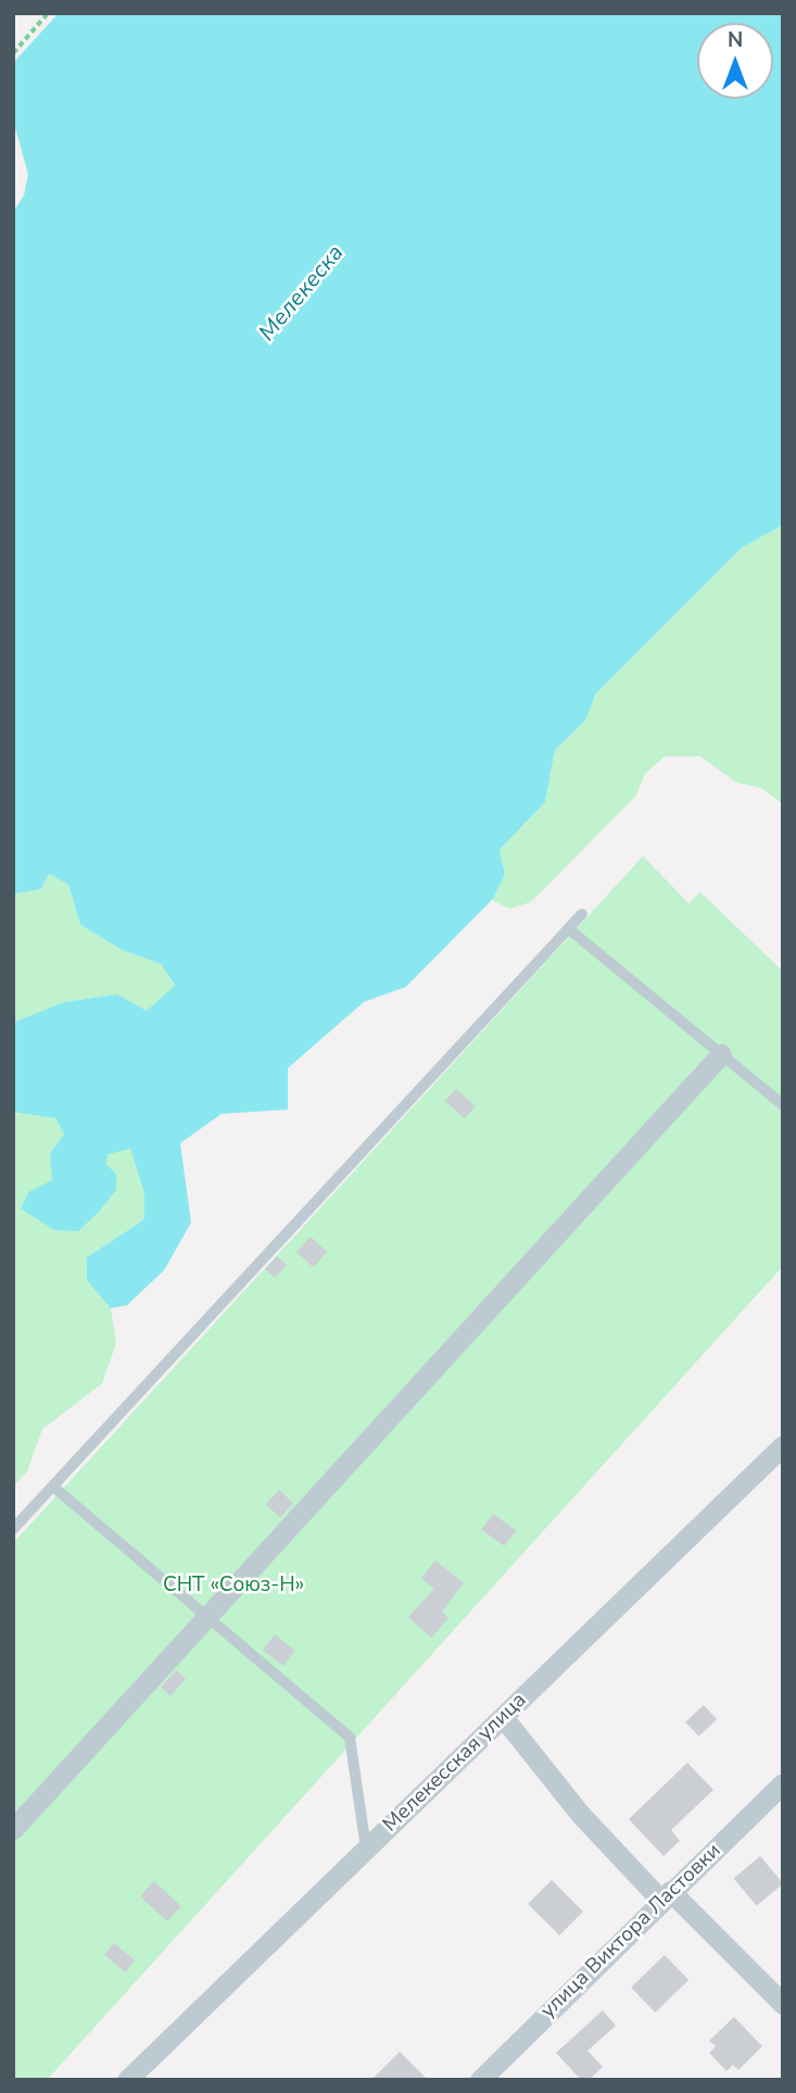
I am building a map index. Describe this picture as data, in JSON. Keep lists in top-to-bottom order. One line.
{"streets":{"street":["Мелекесская улица","улица Виктора Ластовки"]},"water":["Мелекеска"],"parks":["СНТ «Союз-Н»"],"north":"top"}
